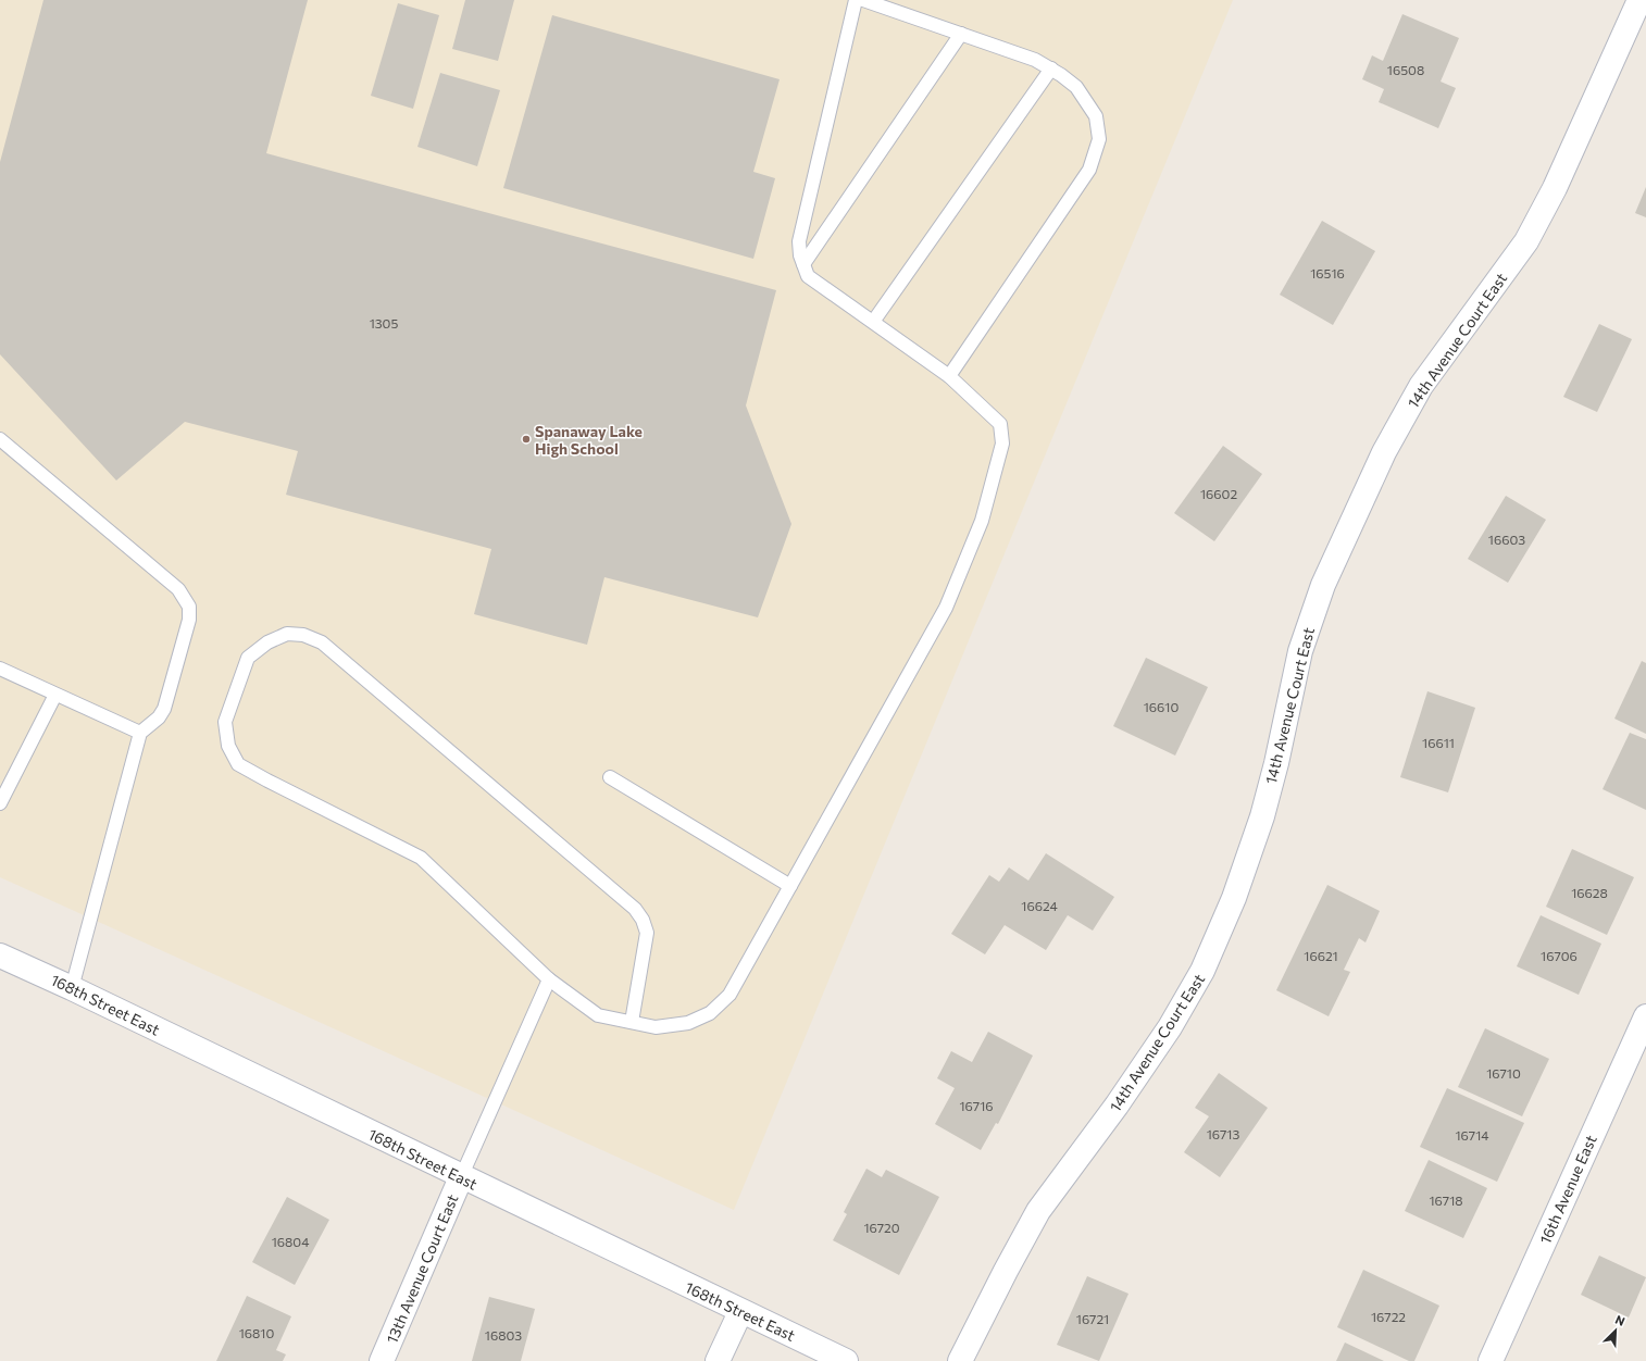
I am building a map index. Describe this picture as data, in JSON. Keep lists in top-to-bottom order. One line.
{"streets":{"street":["14th Avenue Court East","168th Street East","16th Avenue East","13th Avenue Court East"]},"crossings":[["168th Street East","13th Avenue Court East"]],"places":["Spanaway Lake High School"],"house_numbers":["16508","16516","1305","16602","16603","16610","16611","16628","16624","16621","16706","16710","16716","16713","16714","16718","16720","16804","16722","16721","16810","16803"],"north":"top right"}
